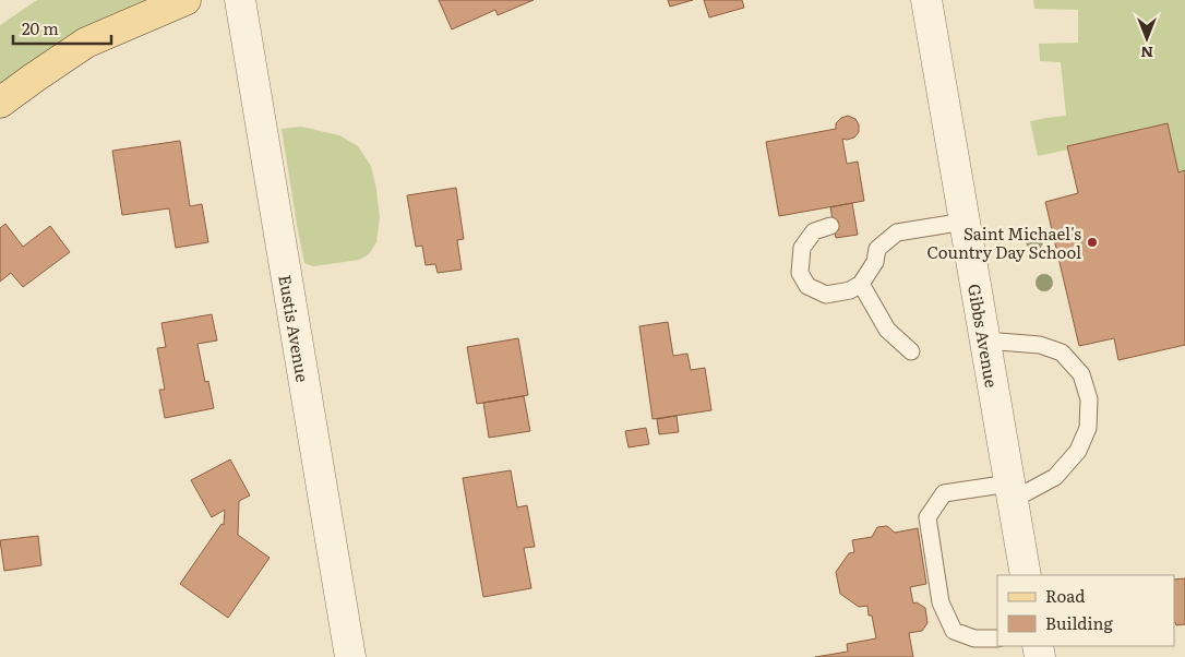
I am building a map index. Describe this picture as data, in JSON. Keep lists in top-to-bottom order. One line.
{"streets":{"street":["Eustis Avenue","Gibbs Avenue"]},"places":["Saint Michael's Country Day School"],"legend":["Road","Building"],"scale_bar":"20 m","north":"bottom"}
